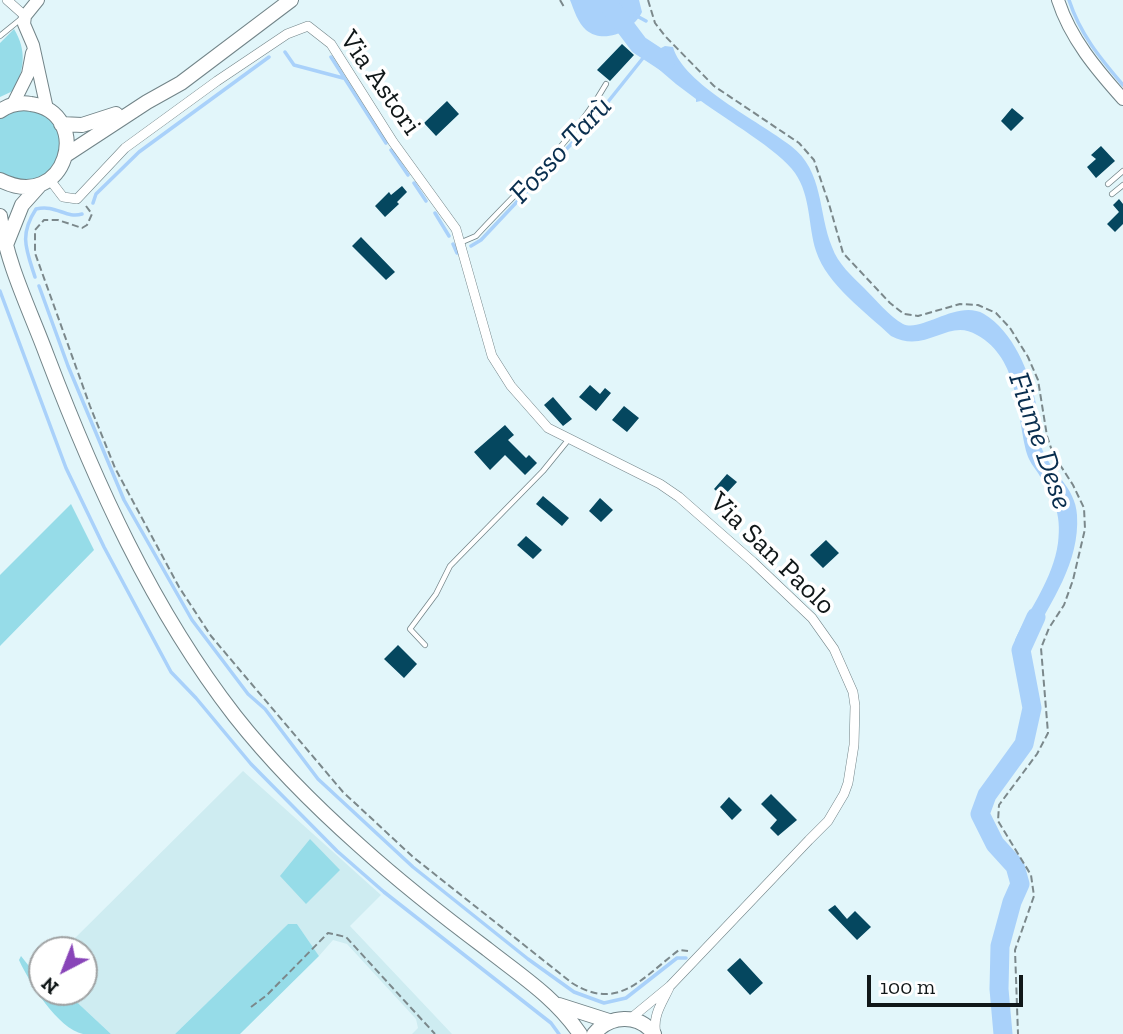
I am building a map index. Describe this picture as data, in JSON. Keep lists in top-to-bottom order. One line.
{"streets":{"street":["Via Astori","Via San Paolo"]},"crossings":[["Via Astori","Via San Paolo"]],"water":["Fosso Tarù","Fiume Dese"],"scale_bar":"100 m","north":"bottom left"}
